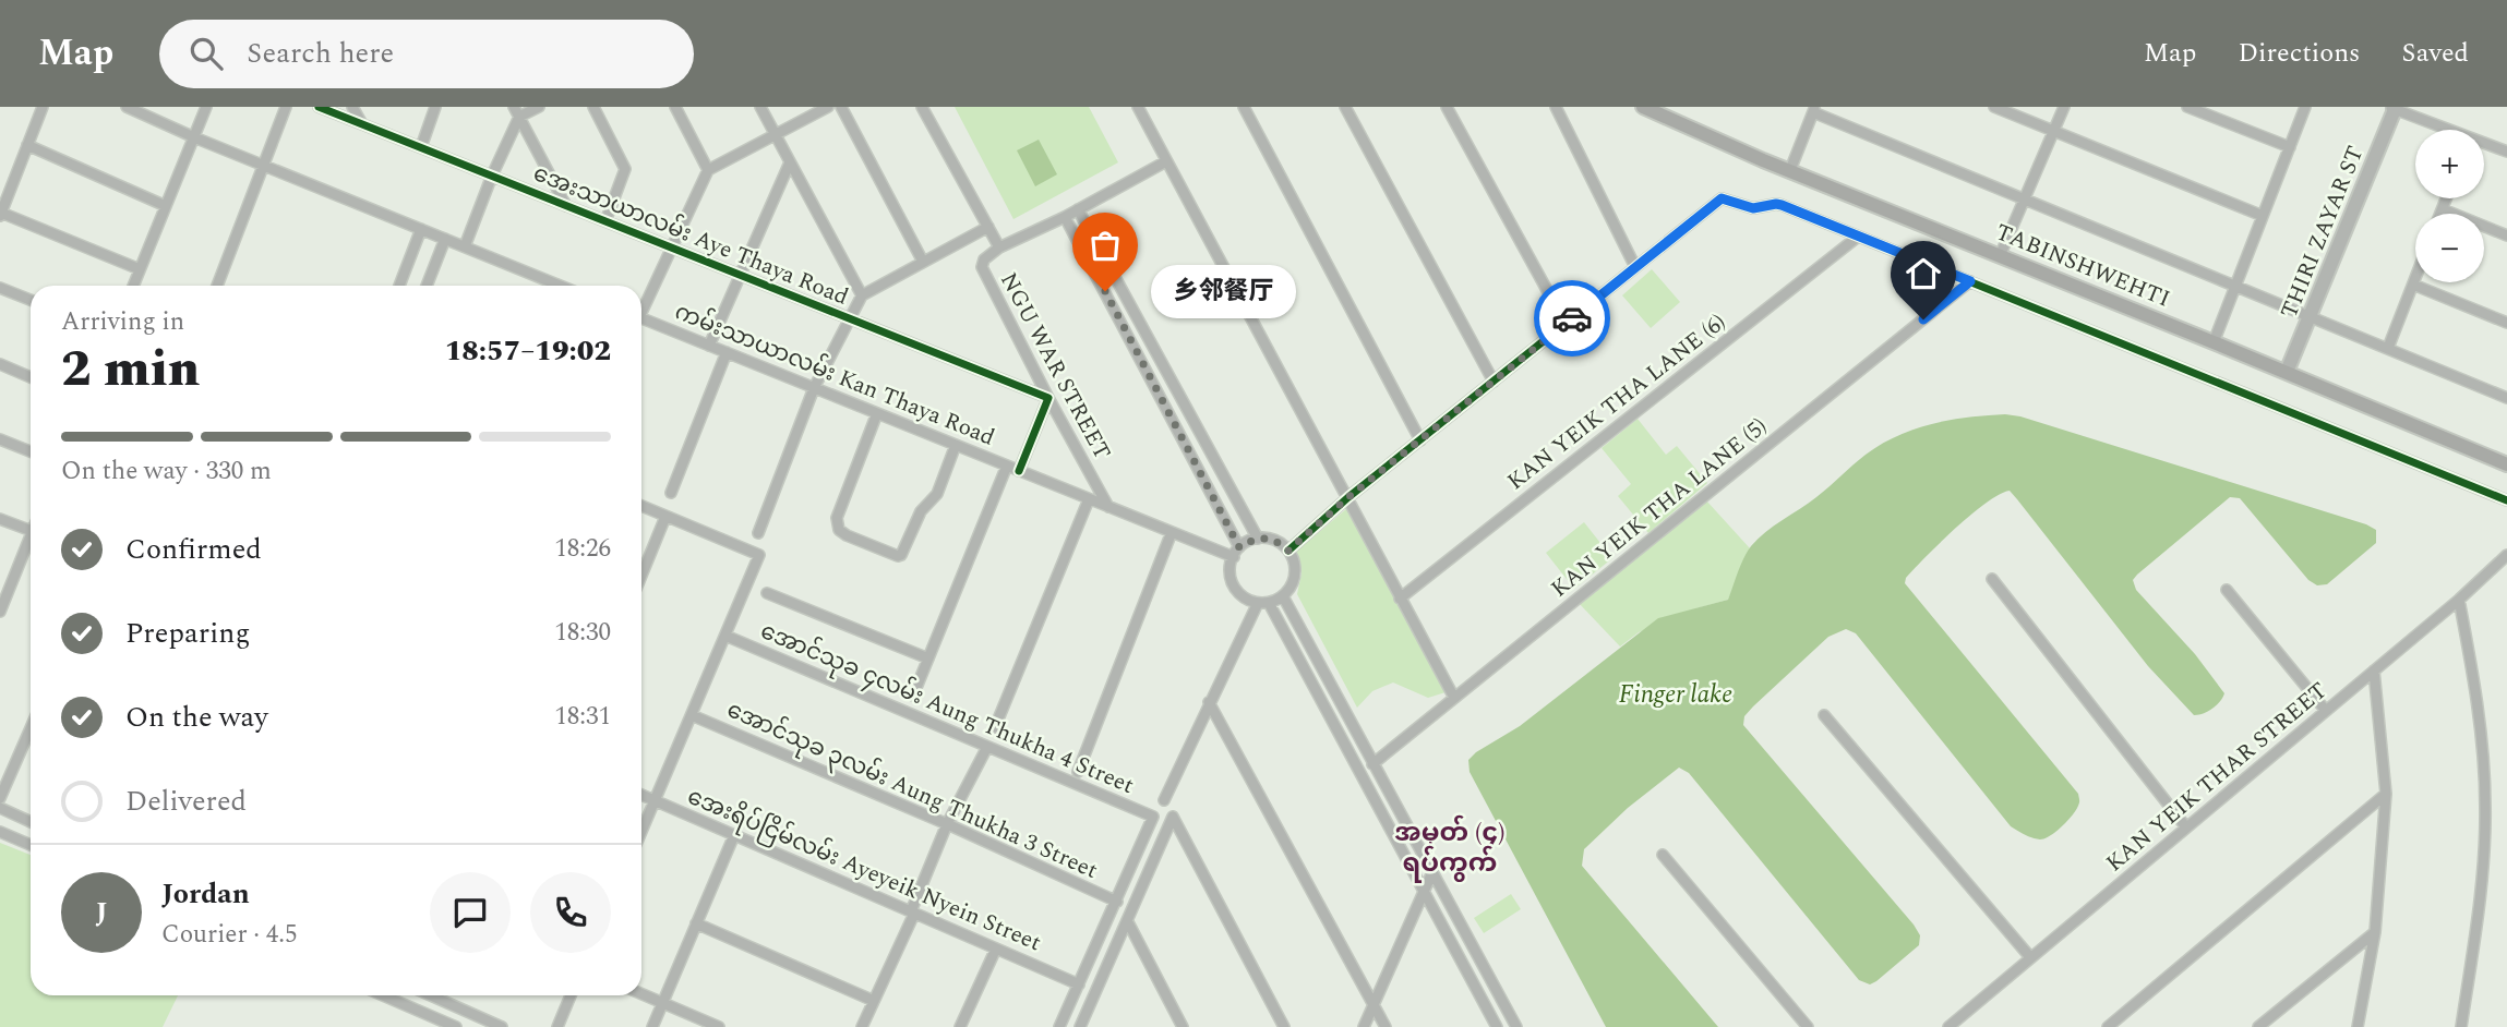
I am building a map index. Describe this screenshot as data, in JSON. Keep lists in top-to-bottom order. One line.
{"streets":{"main road":["TABINSHWEHTI"],"street":["THIRI ZAYAR ST","အေးသာယာလမ်း Aye Thaya Road","NGU WAR STREET","ကမ်းသာယာလမ်း Kan Thaya Road","KAN YEIK THA LANE (6)","KAN YEIK THA LANE (5)","အောင်သုခ ၄လမ်း Aung Thukha 4 Street","KAN YEIK THAR STREET","အောင်သုခ ၃လမ်း Aung Thukha 3 Street","အေးရိပ်ငြိမ်လမ်း Ayeyeik Nyein Street"]},"crossings":[["THIRI ZAYAR ST","TABINSHWEHTI"],["အေးသာယာလမ်း Aye Thaya Road","NGU WAR STREET"],["NGU WAR STREET","ကမ်းသာယာလမ်း Kan Thaya Road"],["အောင်သုခ ၄လမ်း Aung Thukha 4 Street","အောင်သုခ ၃လမ်း Aung Thukha 3 Street"]],"districts":["အမှတ် (၄) ရပ်ကွက်"],"water":["Finger lake"],"places":["乡邻餐厅"],"page":{"header":"Map","search":"Search here","nav":["Map","Directions","Saved"],"map_buttons":["+","−"],"bubble":"乡邻餐厅","heading":["2 min","Arriving in","18:57–19:02"],"panel":["Jordan","Courier · 4.5"],"bar":"On the way · 330 m","list":[["Confirmed","18:26"],["Preparing","18:30"],["On the way","18:31"],"Delivered"],"round":"J"}}
